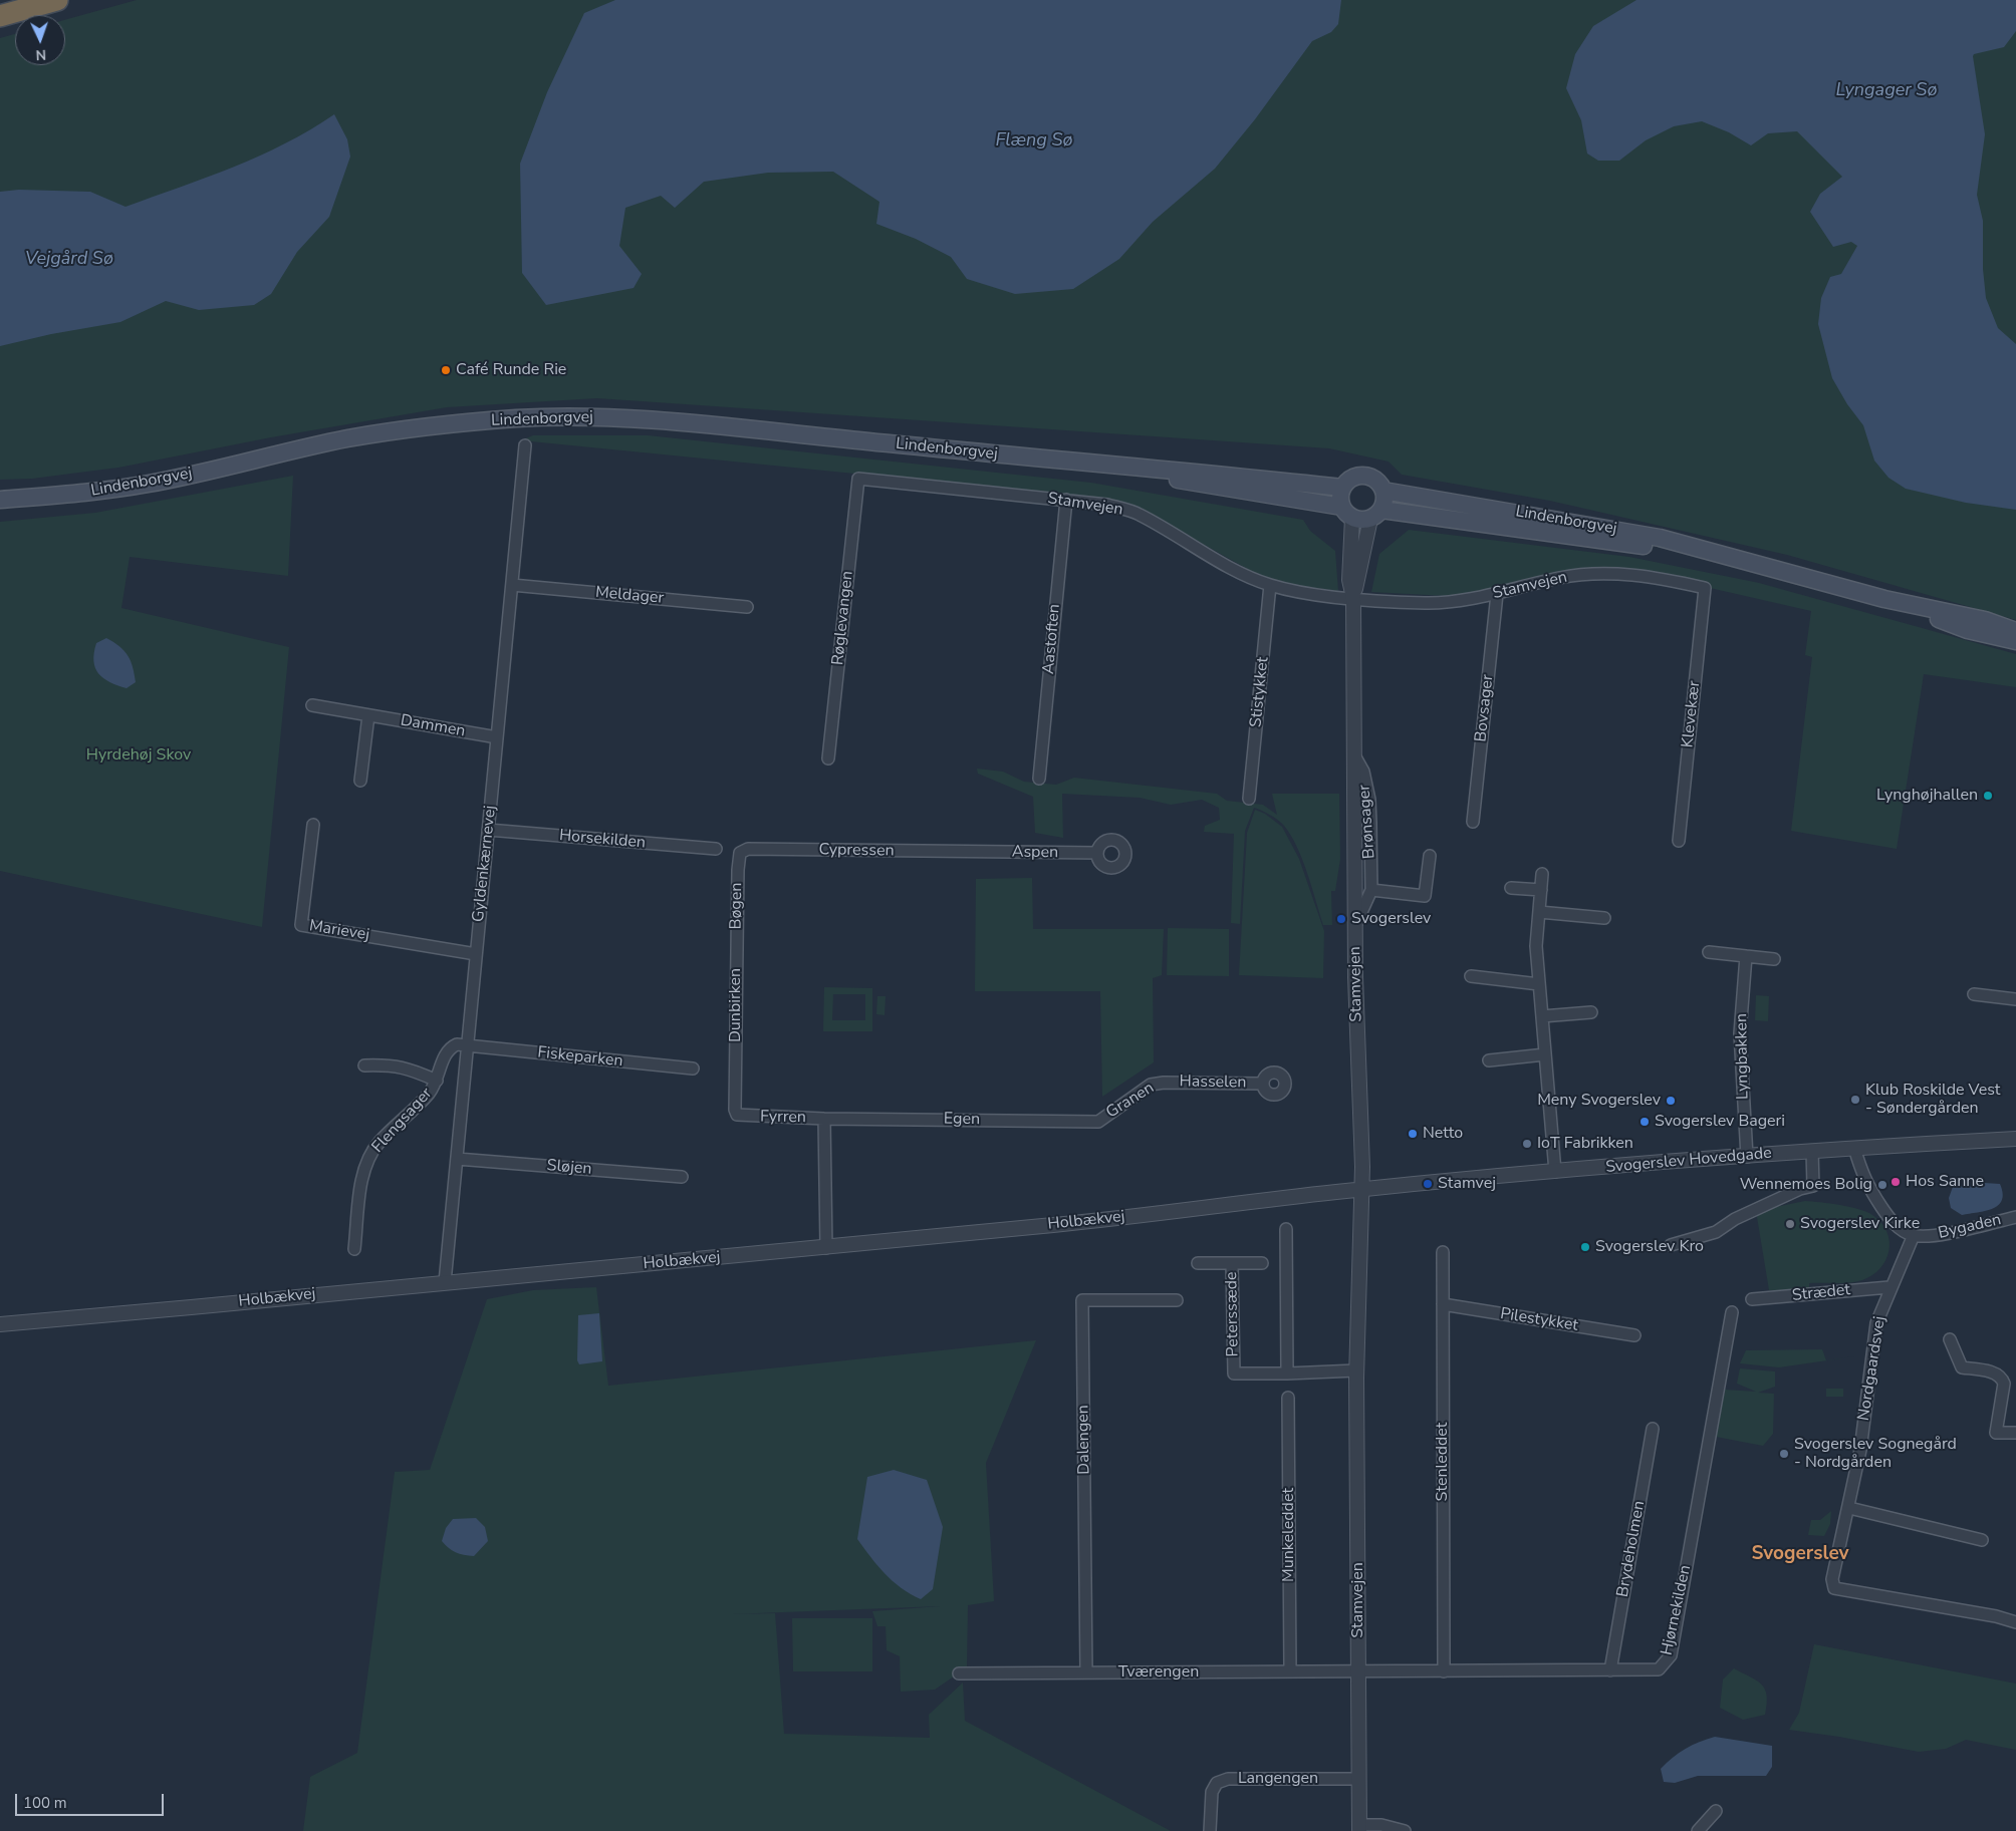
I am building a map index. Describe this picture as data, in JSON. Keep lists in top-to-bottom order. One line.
{"streets":{"main road":["Lindenborgvej"],"street":["Stamvejen","Meldager","Røglevangen","Aastoften","Stistykket","Bovsager","Klevekær","Dammen","Brønsager","Horsekilden","Cypressen","Aspen","Gyldenkærnevej","Bøgen","Marievej","Dunbirken","Lyngbakken","Fiskeparken","Hasselen","Granen","Fyrren","Egen","Flengsager","Svogerslev Hovedgade","Sløjen","Holbækvej","Bygaden","Strædet","Peterssæde","Pilestykket","Nordgaardsvej","Dalengen","Stenleddet","Munkeleddet","Brydeholmen","Hjørnekilden","Tværengen","Langengen"]},"crossings":[["Lindenborgvej","Stamvejen"],["Stamvejen","Røglevangen"],["Stamvejen","Aastoften"],["Stamvejen","Stistykket"],["Stamvejen","Bovsager"],["Stamvejen","Klevekær"],["Stamvejen","Brønsager"],["Stamvejen","Svogerslev Hovedgade"],["Stamvejen","Holbækvej"],["Stamvejen","Hjørnekilden"],["Stamvejen","Tværengen"],["Stamvejen","Langengen"],["Meldager","Gyldenkærnevej"],["Dammen","Gyldenkærnevej"],["Horsekilden","Gyldenkærnevej"],["Cypressen","Aspen"],["Cypressen","Bøgen"],["Gyldenkærnevej","Marievej"],["Gyldenkærnevej","Fiskeparken"],["Gyldenkærnevej","Flengsager"],["Gyldenkærnevej","Sløjen"],["Gyldenkærnevej","Holbækvej"],["Bøgen","Dunbirken"],["Dunbirken","Fyrren"],["Lyngbakken","Svogerslev Hovedgade"],["Fiskeparken","Flengsager"],["Hasselen","Granen"],["Granen","Egen"],["Fyrren","Egen"],["Fyrren","Holbækvej"],["Svogerslev Hovedgade","Holbækvej"],["Bygaden","Nordgaardsvej"],["Strædet","Nordgaardsvej"],["Pilestykket","Stenleddet"],["Dalengen","Tværengen"],["Stenleddet","Hjørnekilden"],["Munkeleddet","Tværengen"],["Brydeholmen","Hjørnekilden"],["Hjørnekilden","Tværengen"]],"districts":["Svogerslev"],"water":["Lyngager Sø","Flæng Sø","Vejgård Sø"],"parks":["Hyrdehøj Skov"],"places":["Café Runde Rie","Lynghøjhallen","Svogerslev","Klub Roskilde Vest - Søndergården","Meny Svogerslev","Svogerslev Bageri","Netto","IoT Fabrikken","Hos Sanne","Stamvej","Wennemoes Bolig","Svogerslev Kirke","Svogerslev Kro","Svogerslev Sognegård - Nordgården"],"scale_bar":"100 m","north":"bottom"}
